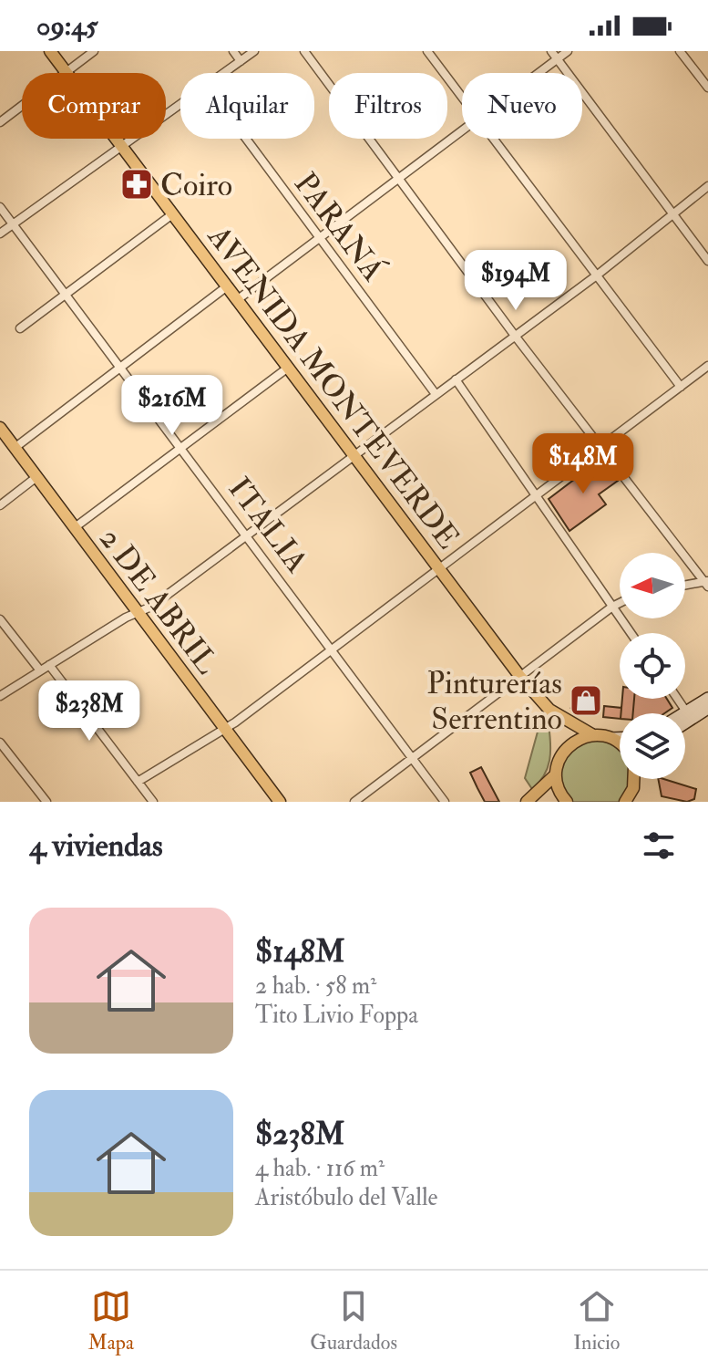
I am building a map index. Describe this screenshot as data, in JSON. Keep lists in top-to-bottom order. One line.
{"streets":{"main road":["AVENIDA MONTEVERDE","2 DE ABRIL"],"street":["PARANÁ","ITALIA"]},"places":{"pharmacy":["Coiro"],"shop":["Pinturerías Serrentino"]},"north":"left","page":{"status":"09:45","chip":["Comprar","Alquilar","Filtros","Nuevo"],"price":["$194M","$216M","$148M","$238M"],"heading":"4 viviendas","list":[{"name":"$148M","note":"2 hab. · 58 m² · Tito Livio Foppa"},{"name":"$238M","note":"4 hab. · 116 m² · Aristóbulo del Valle"}],"tabs":["Mapa","Guardados","Inicio"]}}
